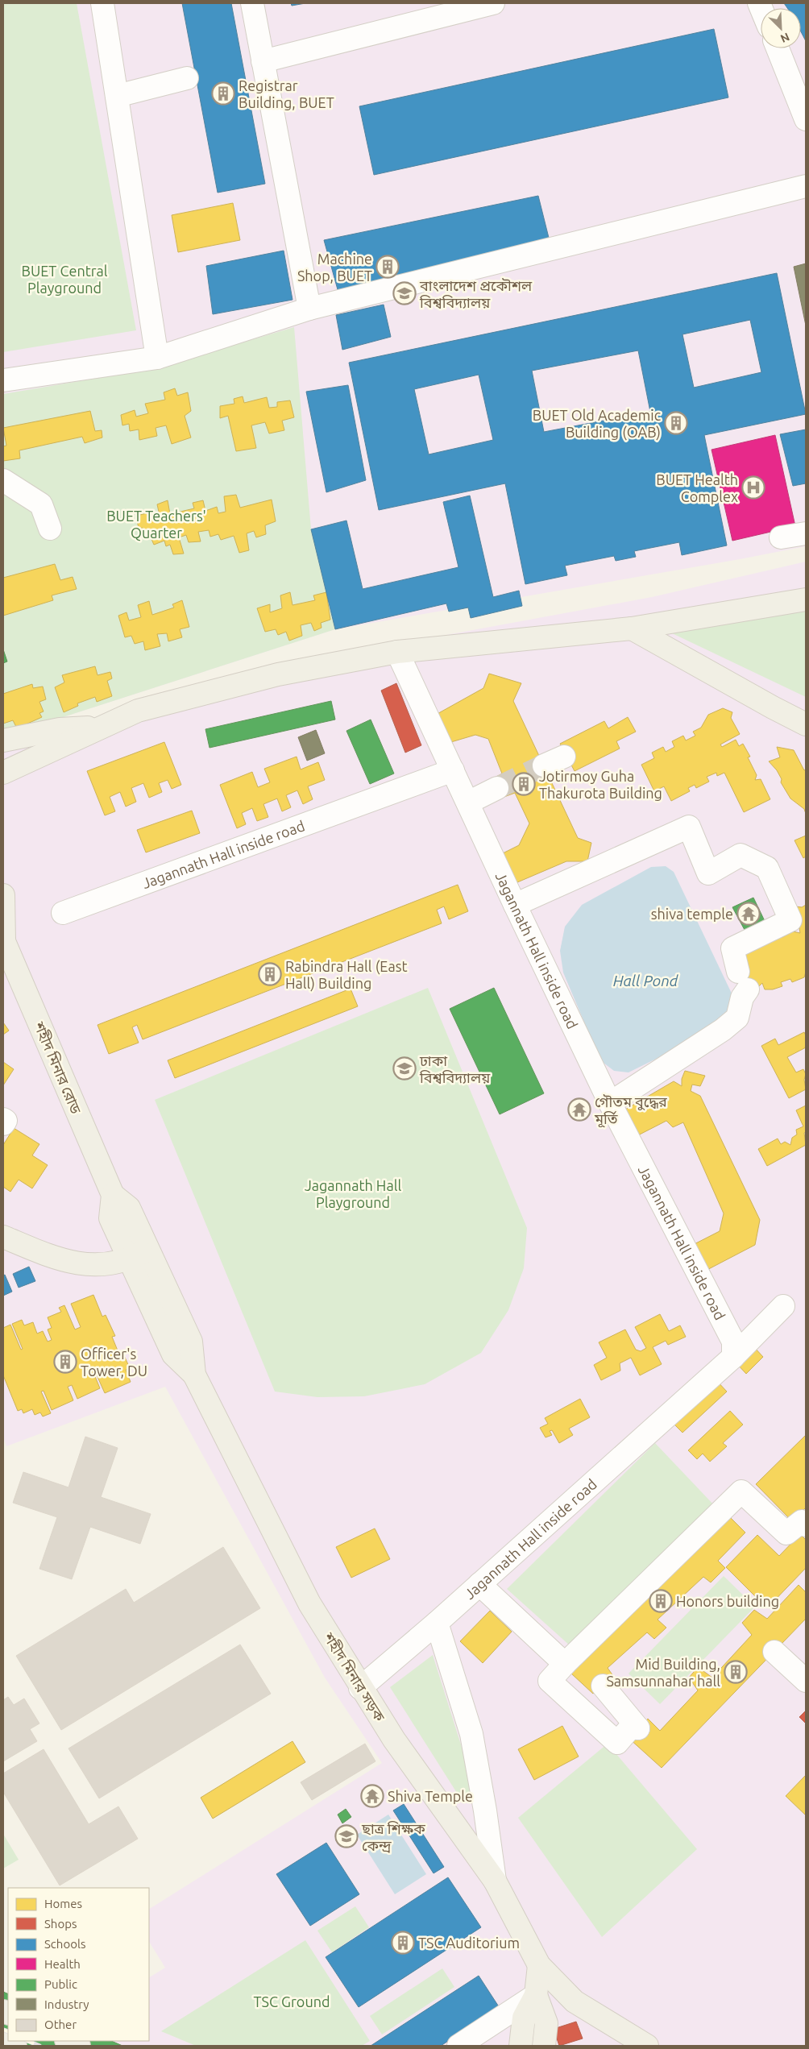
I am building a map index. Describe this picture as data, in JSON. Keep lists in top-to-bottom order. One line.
{"streets":{"main road":["শহীদ মিনার রোড","শহীদ মিনার সড়ক"],"street":["Jagannath Hall inside road"]},"crossings":[["Jagannath Hall inside road","শহীদ মিনার সড়ক"],["শহীদ মিনার রোড","শহীদ মিনার সড়ক"]],"water":["Hall Pond"],"parks":["BUET Central Playground","BUET Teachers' Quarter","Jagannath Hall Playground","TSC Ground"],"places":{"building":["Registrar Building, BUET","Machine Shop, BUET","BUET Old Academic Building (OAB)","Jotirmoy Guha Thakurota Building","Rabindra Hall (East Hall) Building","Officer's Tower, DU","Honors building","Mid Building, Samsunnahar hall","TSC Auditorium"],"school or university":["বাংলাদেশ প্রকৌশল বিশ্ববিদ্যালয়","ঢাকা বিশ্ববিদ্যালয়","ছাত্র শিক্ষক কেন্দ্র"],"hospital":["BUET Health Complex"],"temple":["shiva temple","গৌতম বুদ্ধের মূর্তি","Shiva Temple"]},"legend":["Homes","Shops","Schools","Health","Public","Industry","Other"],"north":"bottom right"}
